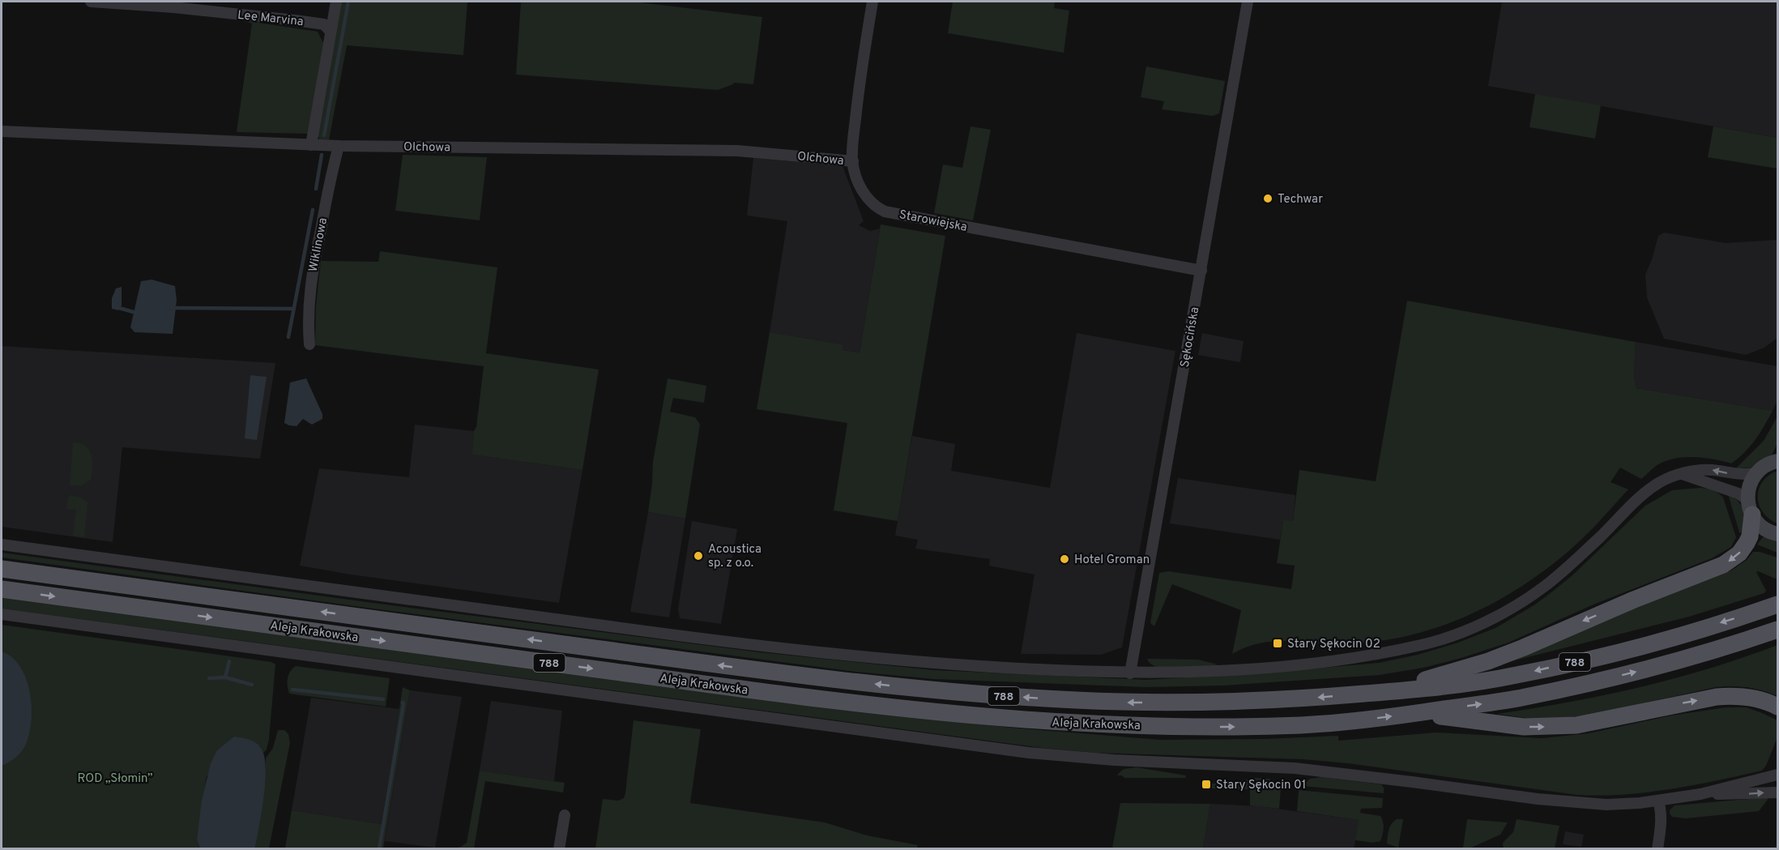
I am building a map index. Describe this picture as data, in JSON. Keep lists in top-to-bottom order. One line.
{"streets":{"main road":["Aleja Krakowska","788"],"street":["Lee Marvina","Olchowa","Starowiejska","Wiklinowa","Sękocińska"]},"crossings":[["Olchowa","Starowiejska"],["Olchowa","Wiklinowa"],["Starowiejska","Sękocińska"],["Aleja Krakowska","788"]],"parks":["ROD „Słomin”"],"places":{"other":["Techwar","Acoustica sp. z o.o.","Hotel Groman"],"transit":["Stary Sękocin 02","Stary Sękocin 01"]}}
